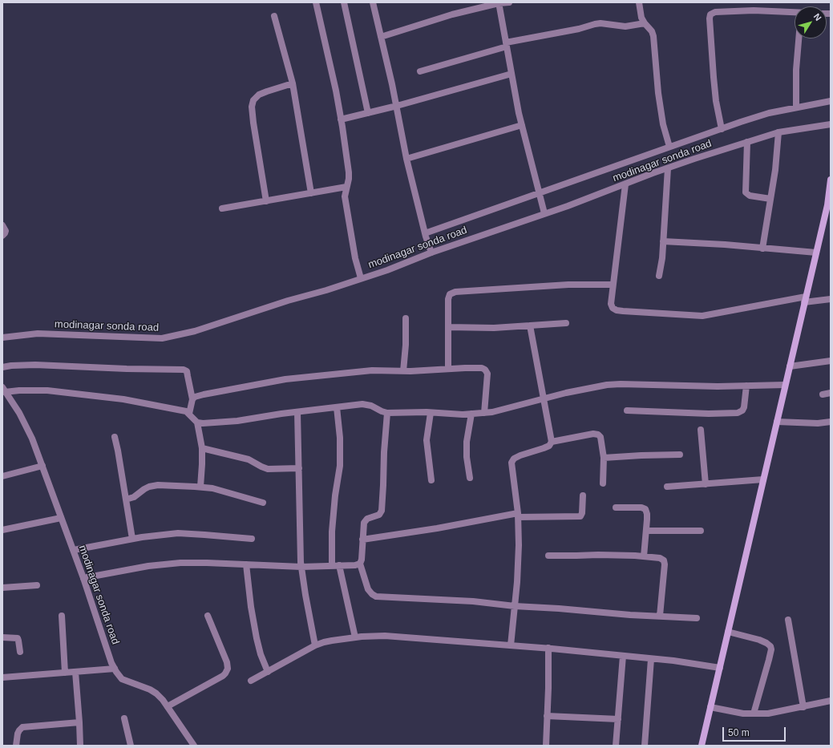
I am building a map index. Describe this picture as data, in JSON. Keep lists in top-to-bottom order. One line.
{"streets":{"street":["modinagar sonda road"]},"scale_bar":"50 m","north":"top right"}
